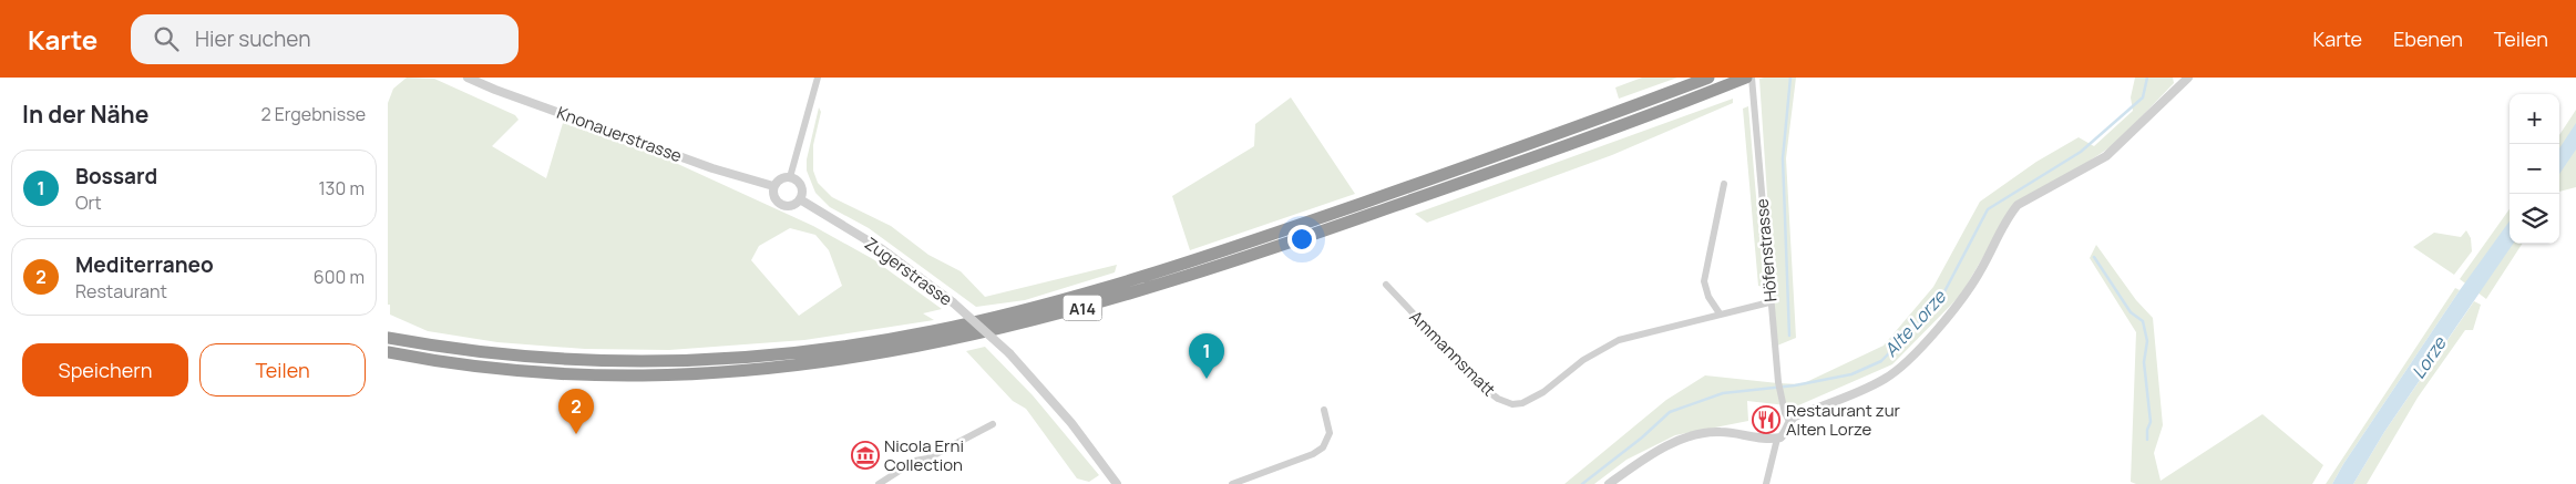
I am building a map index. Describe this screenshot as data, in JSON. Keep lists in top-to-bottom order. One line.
{"streets":{"highway":["A14"],"street":["Knonauerstrasse","Höfenstrasse","Zugerstrasse","Ammannsmatt"]},"crossings":[["Knonauerstrasse","Zugerstrasse"],["Höfenstrasse","Ammannsmatt"]],"water":["Alte Lorze","Lorze"],"places":{"restaurant":["Restaurant zur Alten Lorze"],"museum":["Nicola Erni Collection"]},"page":{"header":"Karte","search":"Hier suchen","nav":["Karte","Ebenen","Teilen"],"heading":["In der Nähe","2 Ergebnisse"],"map_buttons":["+","−"],"list":[{"mark":"1","name":"Bossard","note":"Ort","value":"130 m"},{"mark":"2","name":"Mediterraneo","note":"Restaurant","value":"600 m"}],"buttons":["Speichern","Teilen"],"pins":["1","2"]}}
